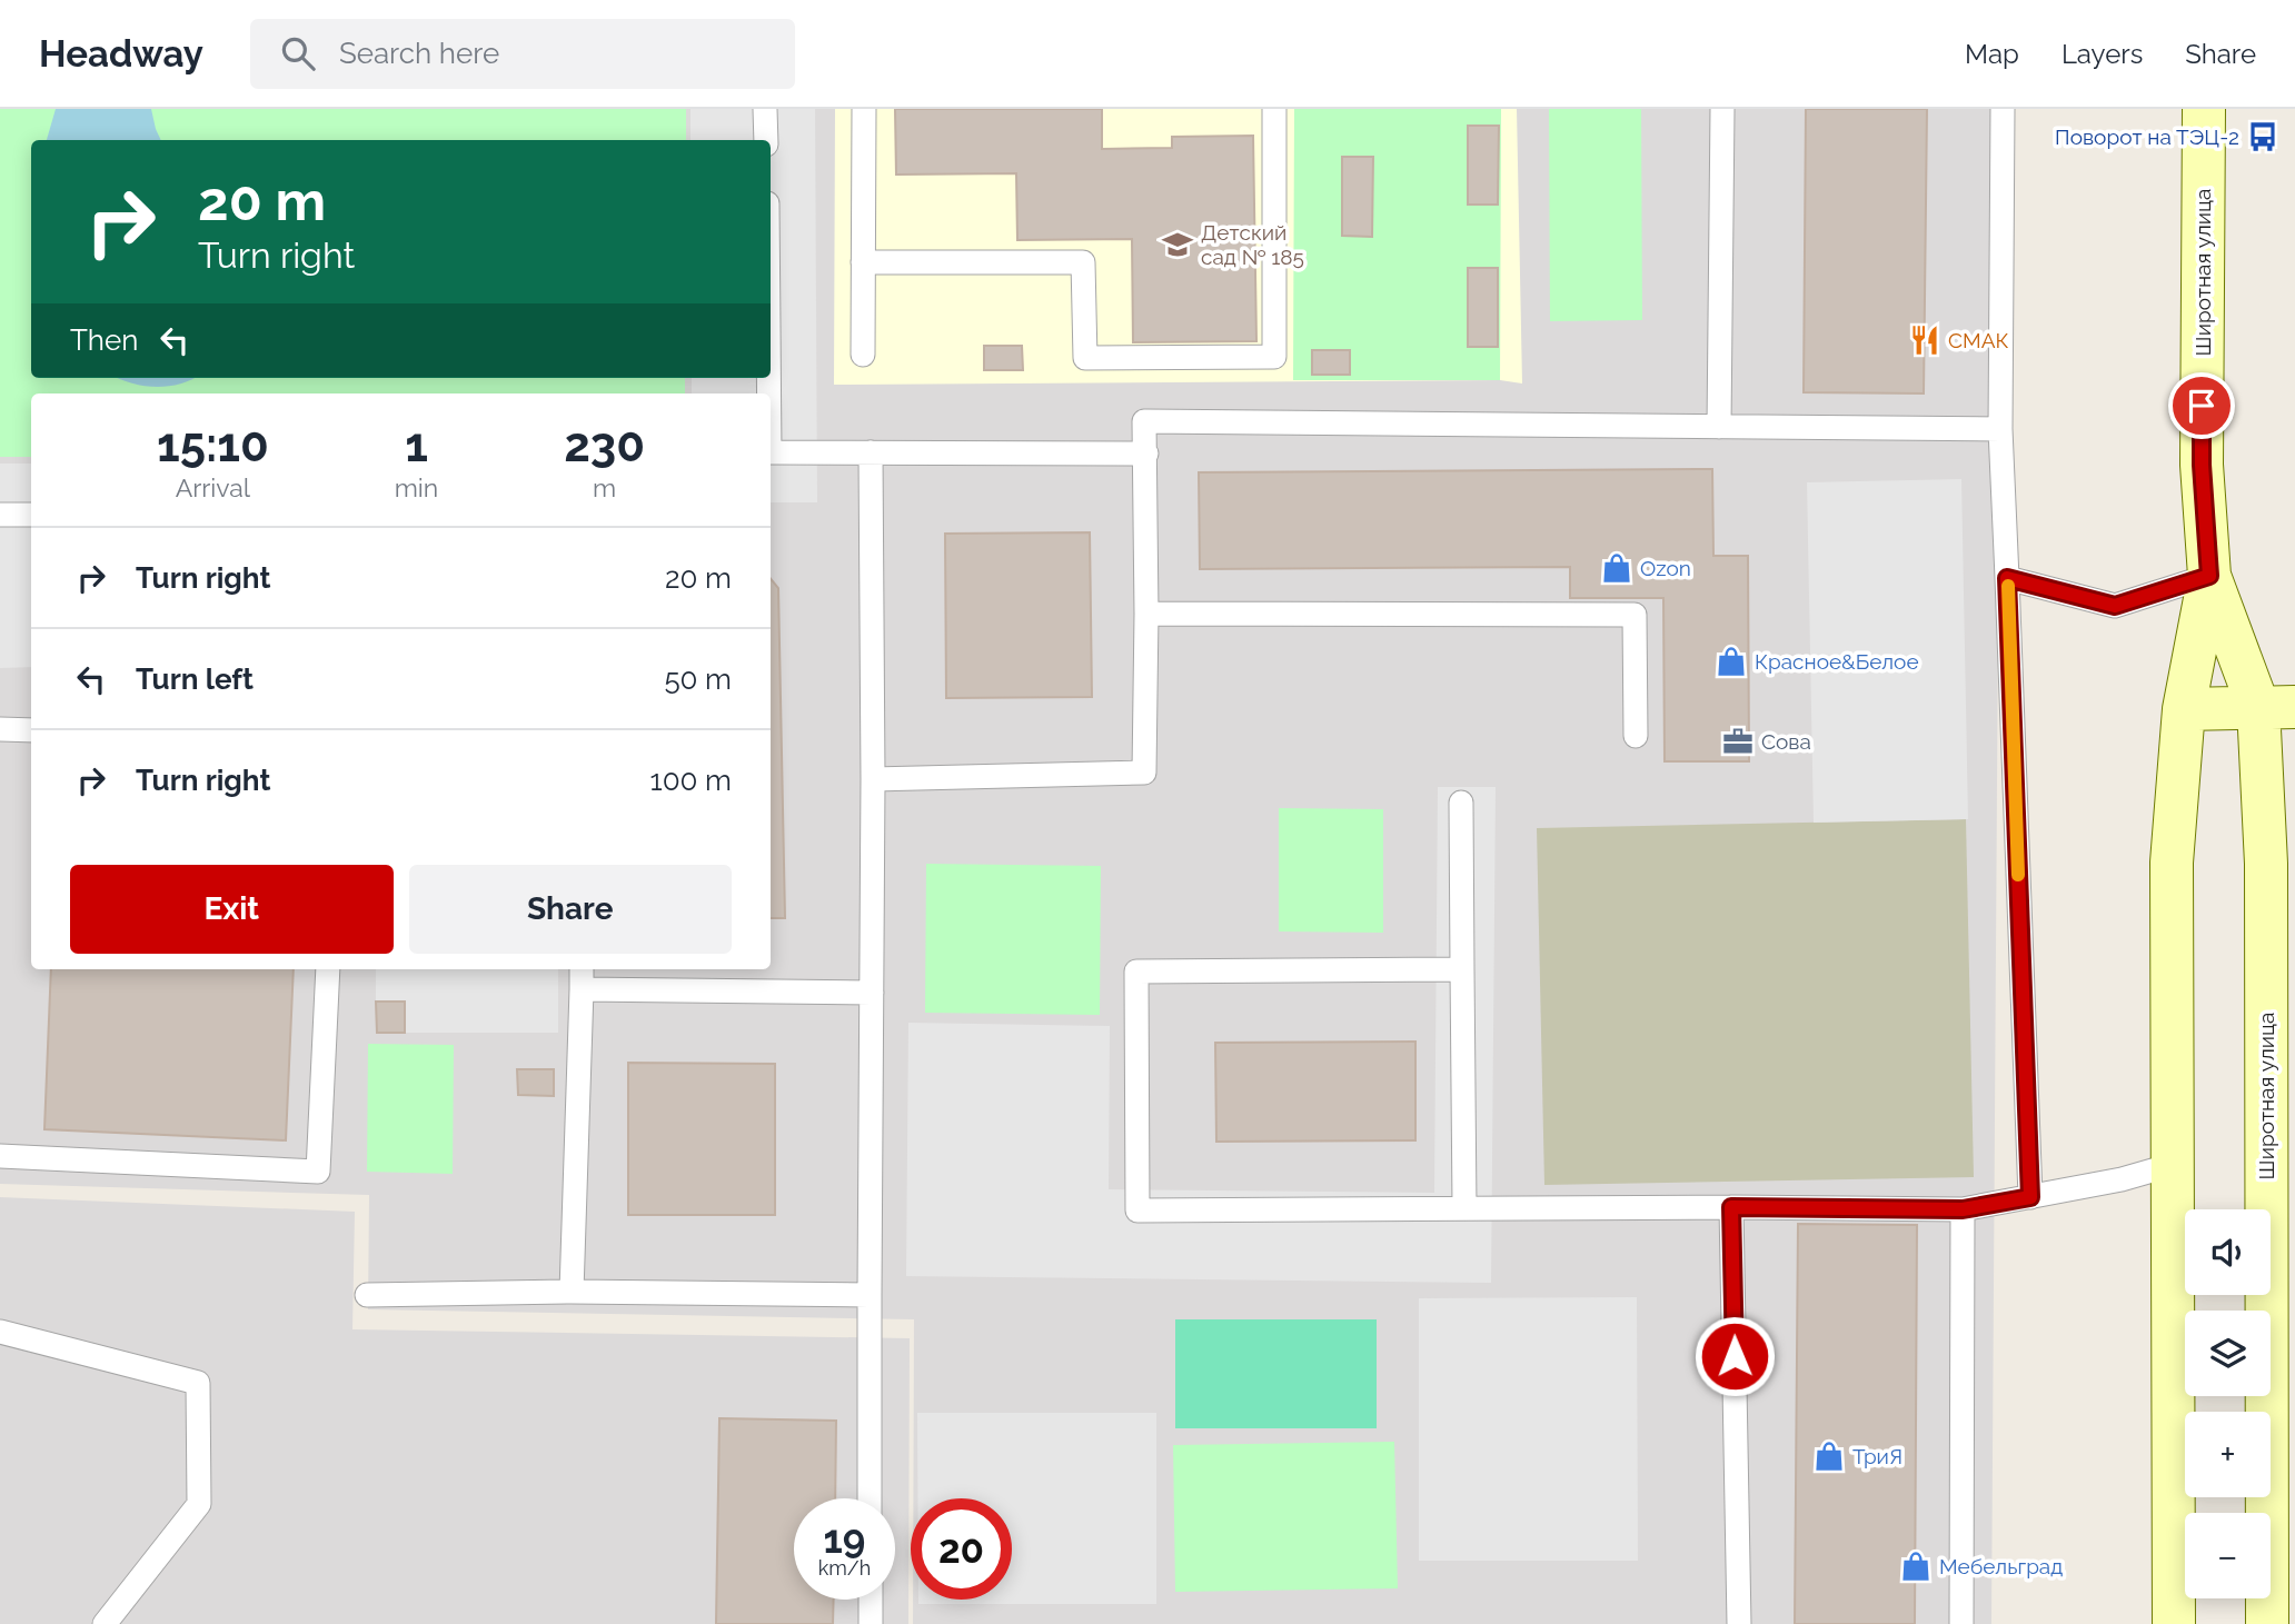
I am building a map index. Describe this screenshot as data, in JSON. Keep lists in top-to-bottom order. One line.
{"streets":{"main road":["Широтная улица"]},"places":{"bus stop":["Поворот на ТЭЦ-2"],"school or university":["Детский сад № 185"],"restaurant":["СМАК"],"shop":["Ozon","Красное&Белое","ТриЯ","Мебельград"],"office":["Сова"]},"page":{"header":"Headway","search":"Search here","nav":["Map","Layers","Share"],"turn":["20 m","Turn right"],"then":"Then","eta":["15:10","Arrival","1","min","230","m"],"list":[{"name":"Turn right","value":"20 m"},{"name":"Turn left","value":"50 m"},{"name":"Turn right","value":"100 m"}],"buttons":["Exit","Share"],"map_buttons":["+","−"],"speed":"19 km/h","limit":"20"}}
